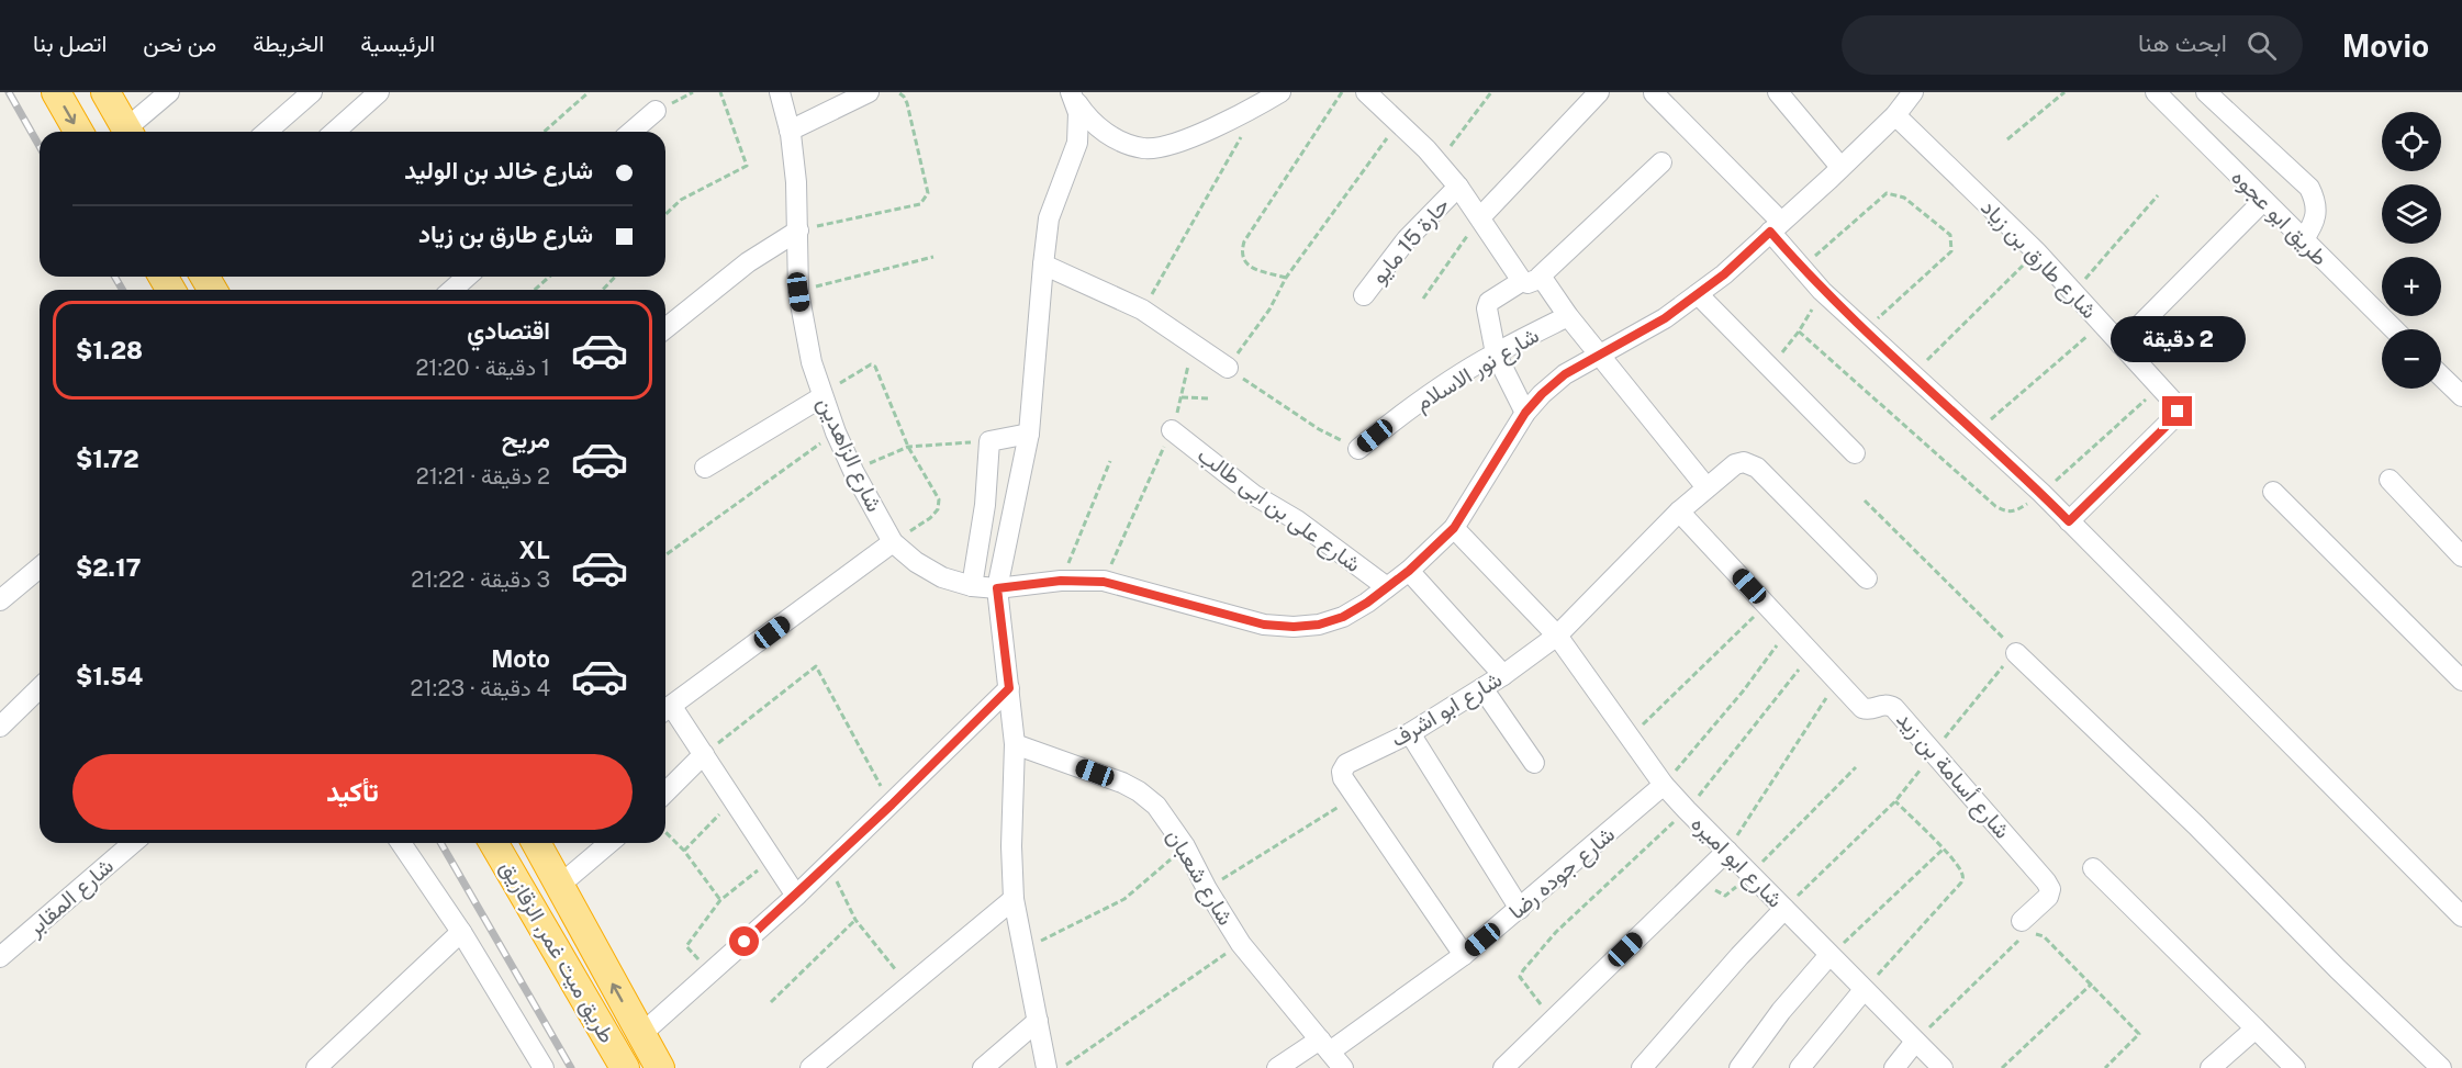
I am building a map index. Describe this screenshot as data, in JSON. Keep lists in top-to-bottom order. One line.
{"streets":{"highway":["طريق ميت غمر, الزقازيق"],"street":["طريق ابو عجوه","حارة 15 مايو","شارع طارق بن زياد","شارع نور الاسلام","شارع الزاهدين","شارع على بن ابى طالب","شارع ابو اشرف","شارع أسامة بن زيد","شارع ابو اميره","شارع جوده رضا","شارع شعبان","شارع المقابر"]},"crossings":[["شارع طارق بن زياد","شارع الزاهدين"],["شارع الزاهدين","شارع على بن ابى طالب"],["شارع الزاهدين","شارع ابو اميره"],["شارع ابو اشرف","شارع أسامة بن زيد"],["شارع ابو اشرف","شارع ابو اميره"],["شارع ابو اشرف","شارع جوده رضا"],["شارع ابو اميره","شارع جوده رضا"],["شارع جوده رضا","شارع شعبان"]],"page":{"header":"Movio","search":"ابحث هنا","nav":["الرئيسية","الخريطة","من نحن","اتصل بنا"],"map_buttons":["+","−"],"banner":["شارع خالد بن الوليد","شارع طارق بن زياد"],"list":[{"name":"اقتصادي","note":"1 دقيقة · 21:20","value":"$1.28"},{"name":"مريح","note":"2 دقيقة · 21:21","value":"$1.72"},{"name":"XL","note":"3 دقيقة · 21:22","value":"$2.17"},{"name":"Moto","note":"4 دقيقة · 21:23","value":"$1.54"}],"bubble":"2 دقيقة","buttons":"تأكيد"}}
